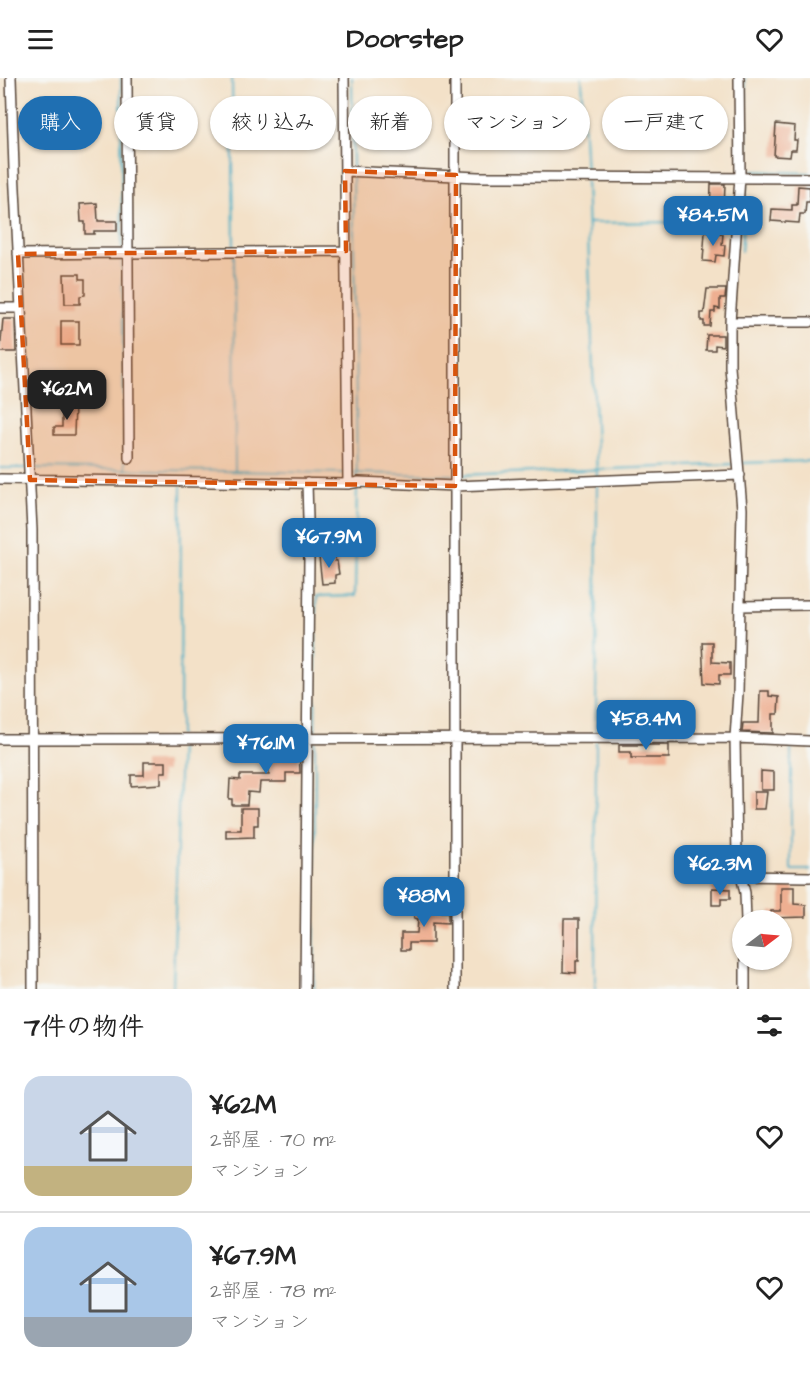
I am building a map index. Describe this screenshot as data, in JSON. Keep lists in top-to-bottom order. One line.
{"north":"right","page":{"header":"Doorstep","chip":["購入","賃貸","絞り込み","新着","マンション","一戸建て"],"price":["¥84.5M","¥62M","¥67.9M","¥58.4M","¥76.1M","¥62.3M","¥88M"],"heading":"7件の物件","list":[{"name":"¥62M","note":"2部屋 · 70 m² · マンション"},{"name":"¥67.9M","note":"2部屋 · 78 m² · マンション"}]}}
